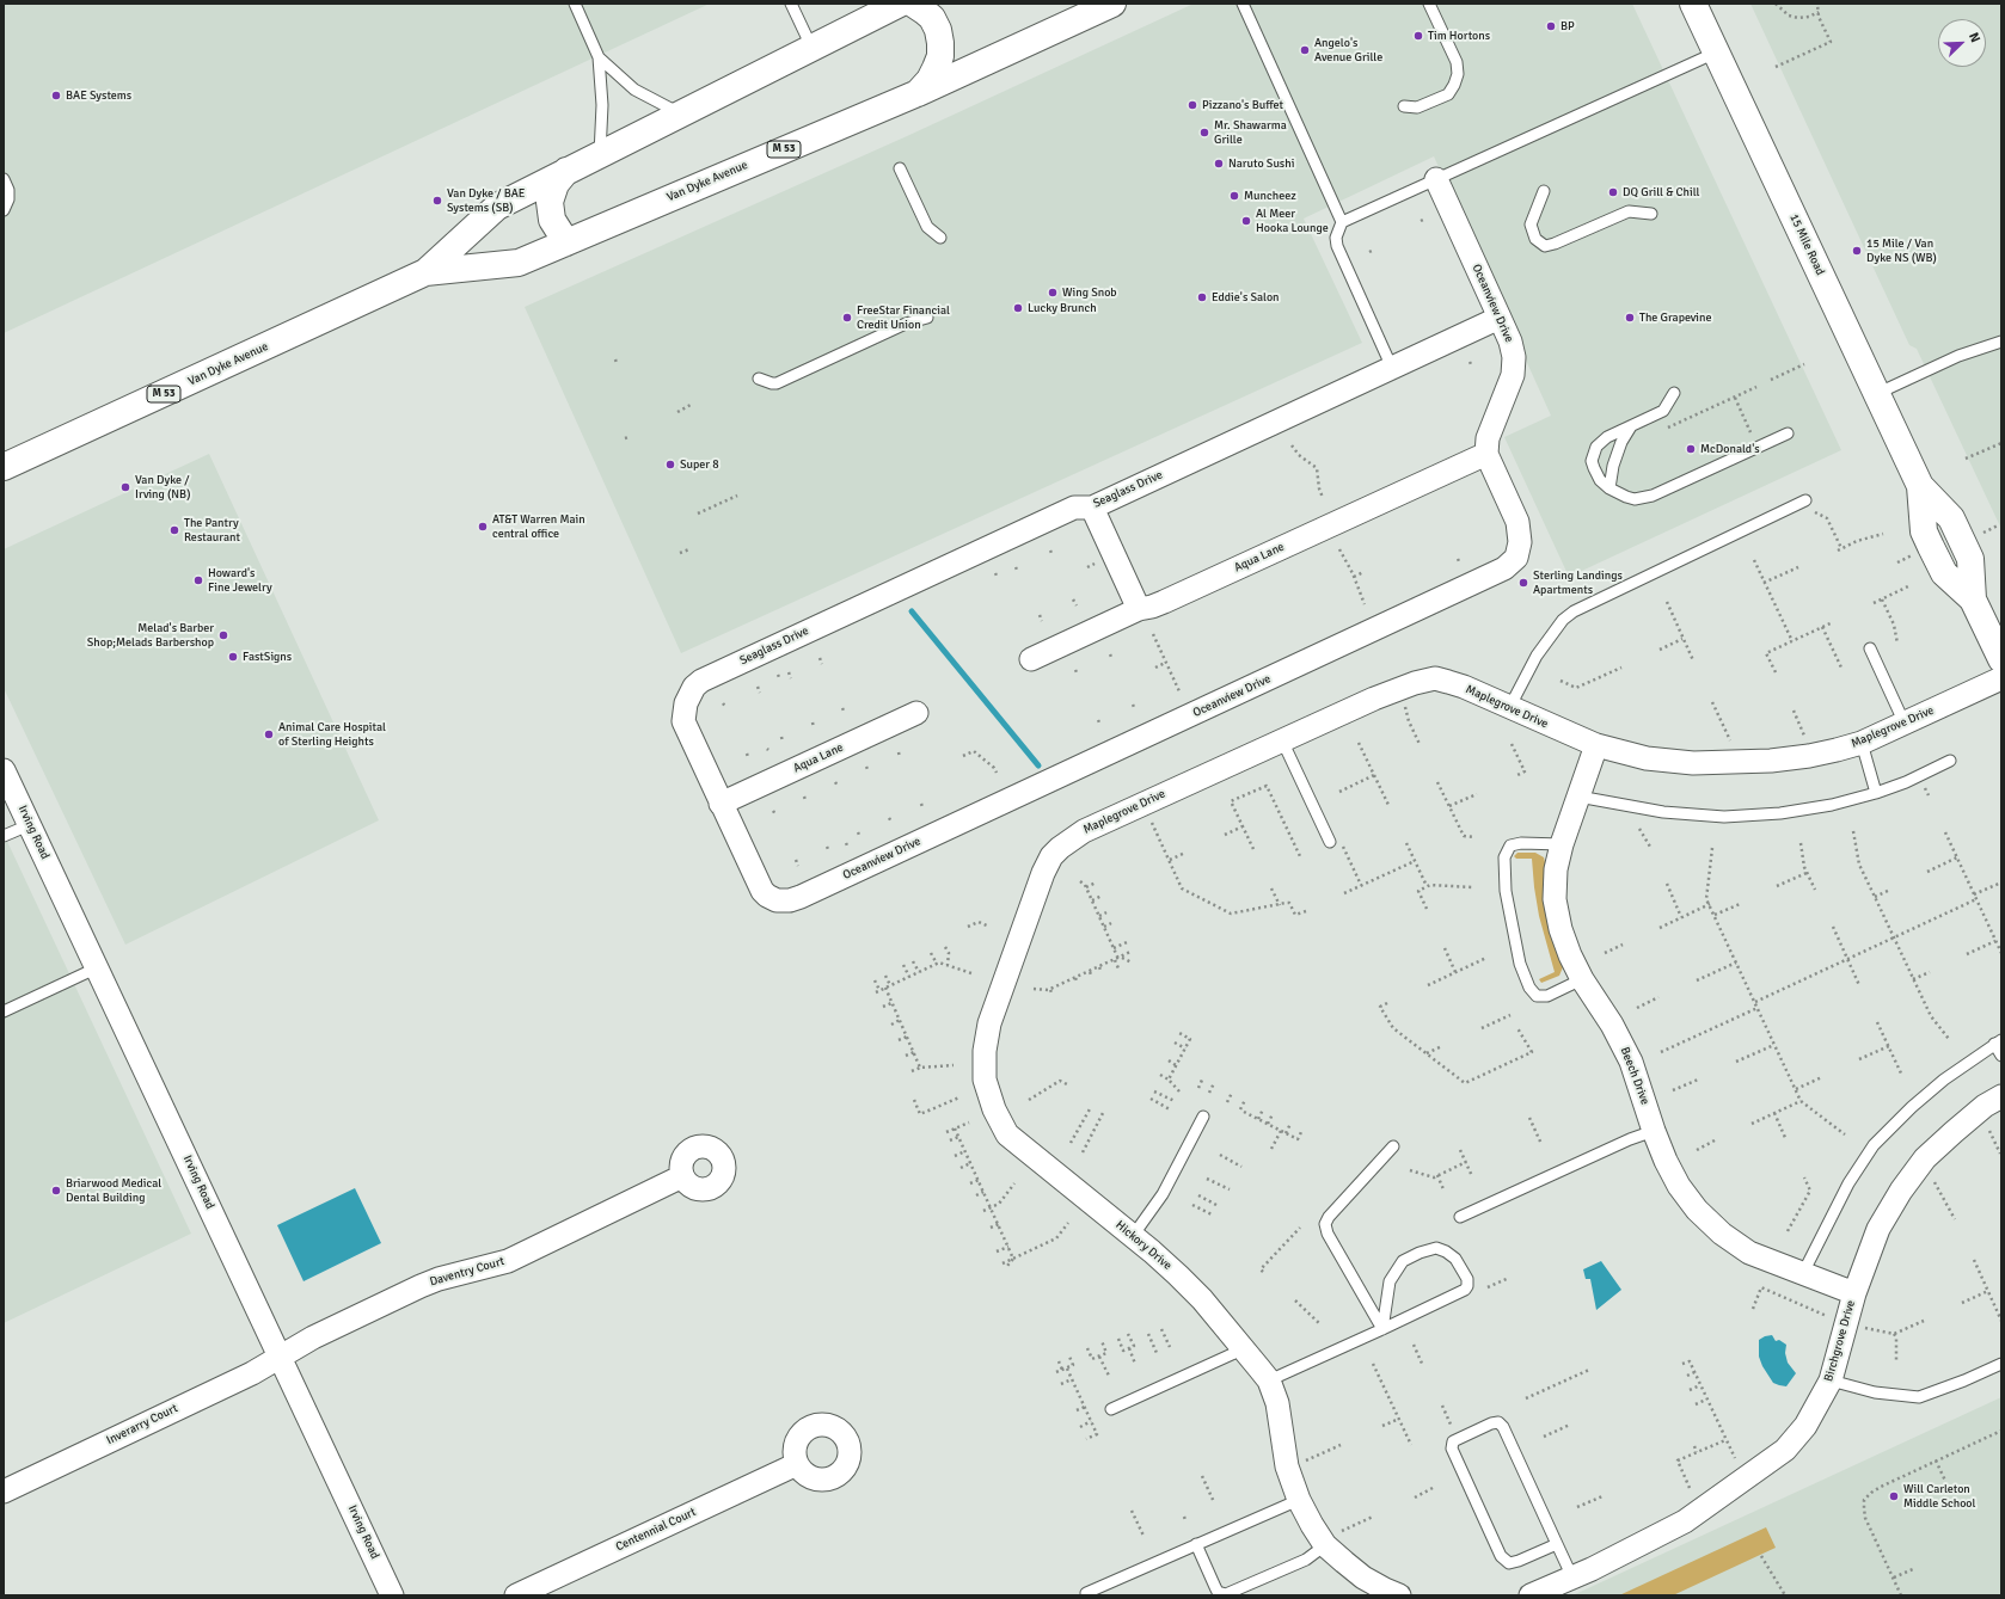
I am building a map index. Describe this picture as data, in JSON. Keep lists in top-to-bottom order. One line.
{"streets":{"main road":["M 53","Van Dyke Avenue","15 Mile Road"],"street":["Oceanview Drive","Seaglass Drive","Aqua Lane","Maplegrove Drive","Irving Road","Beech Drive","Hickory Drive","Daventry Court","Birchgrove Drive","Inverarry Court","Centennial Court"]},"crossings":[["Oceanview Drive","Seaglass Drive"],["Oceanview Drive","Aqua Lane"],["Maplegrove Drive","Beech Drive"],["Maplegrove Drive","Hickory Drive"],["Irving Road","Daventry Court"],["Irving Road","Inverarry Court"],["Beech Drive","Birchgrove Drive"],["Daventry Court","Inverarry Court"]],"places":["BP","Tim Hortons","Angelo's Avenue Grille","BAE Systems","Pizzano's Buffet","Mr. Shawarma Grille","Naruto Sushi","DQ Grill & Chill","Muncheez","Van Dyke / BAE Systems (SB)","Al Meer Hooka Lounge","15 Mile / Van Dyke NS (WB)","Wing Snob","Eddie's Salon","Lucky Brunch","FreeStar Financial Credit Union","The Grapevine","McDonald's","Super 8","Van Dyke / Irving (NB)","AT&T Warren Main central office","The Pantry Restaurant","Howard's Fine Jewelry","Sterling Landings Apartments","Melad's Barber Shop;Melads Barbershop","FastSigns","Animal Care Hospital of Sterling Heights","Briarwood Medical Dental Building","Will Carleton Middle School"],"north":"top right"}
